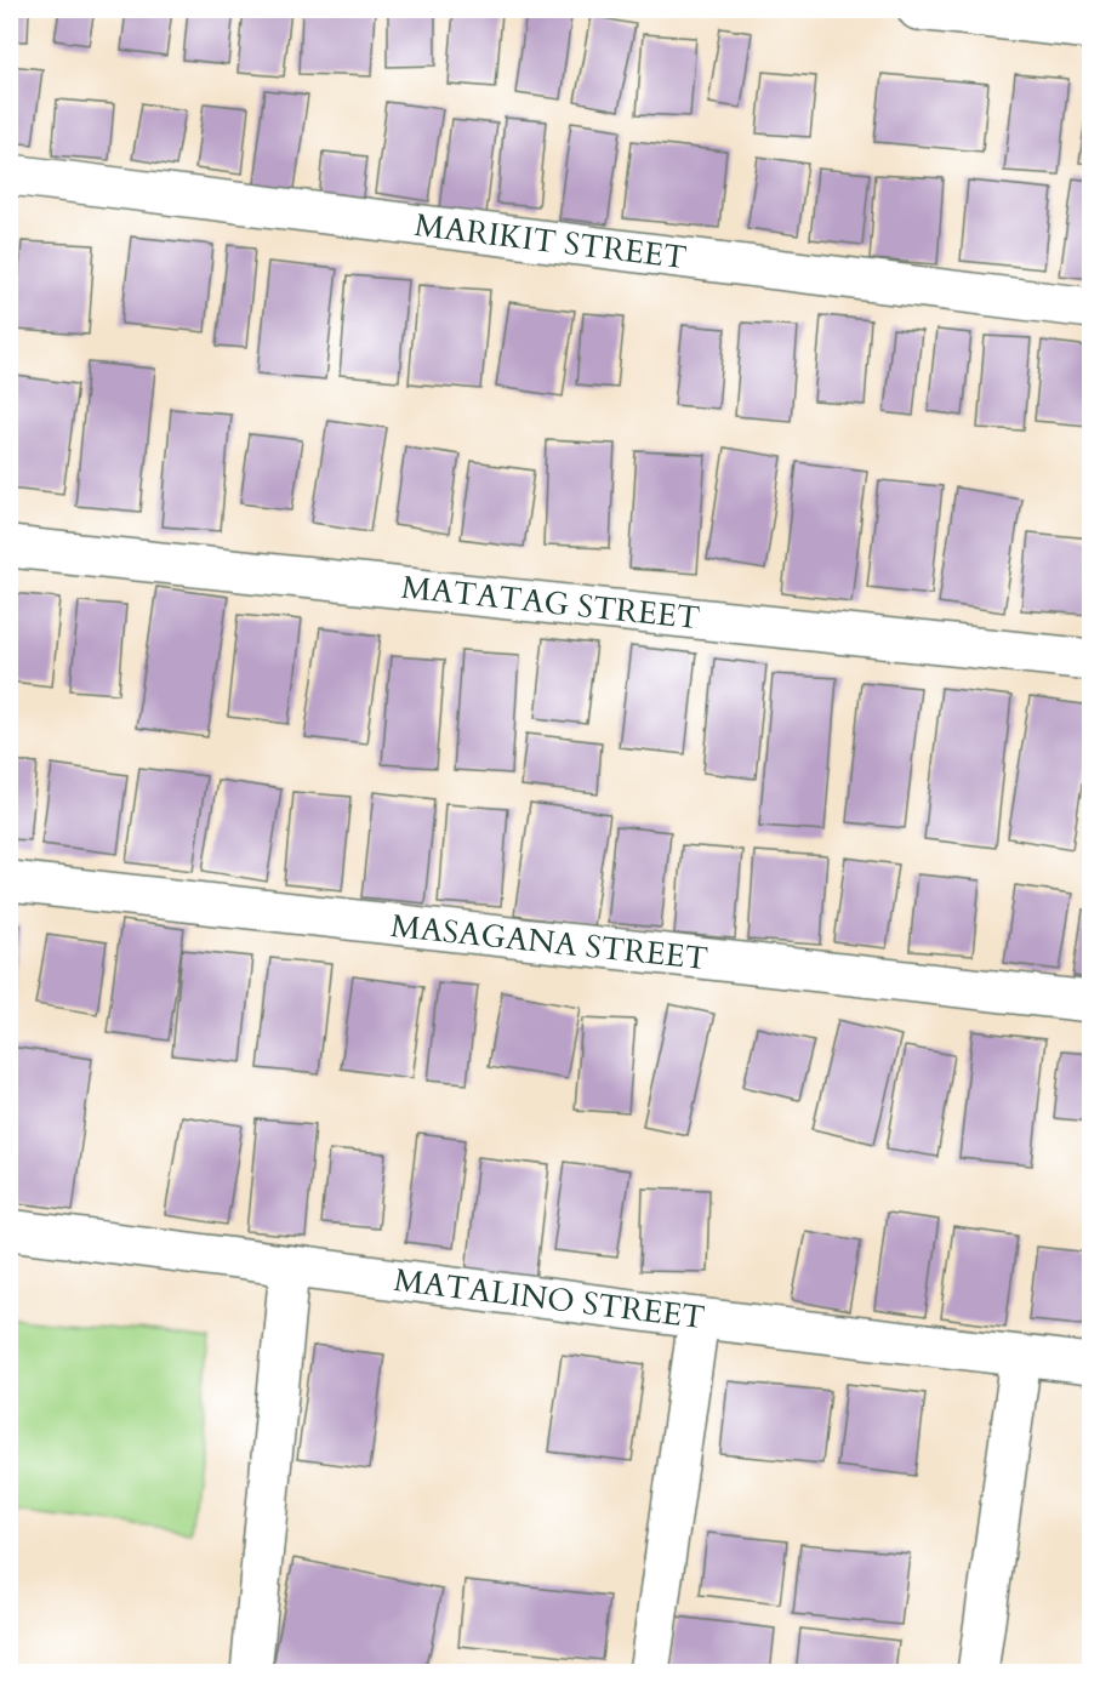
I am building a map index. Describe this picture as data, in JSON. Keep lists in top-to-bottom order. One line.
{"streets":{"street":["MARIKIT STREET","MATATAG STREET","MASAGANA STREET","MATALINO STREET"]}}
